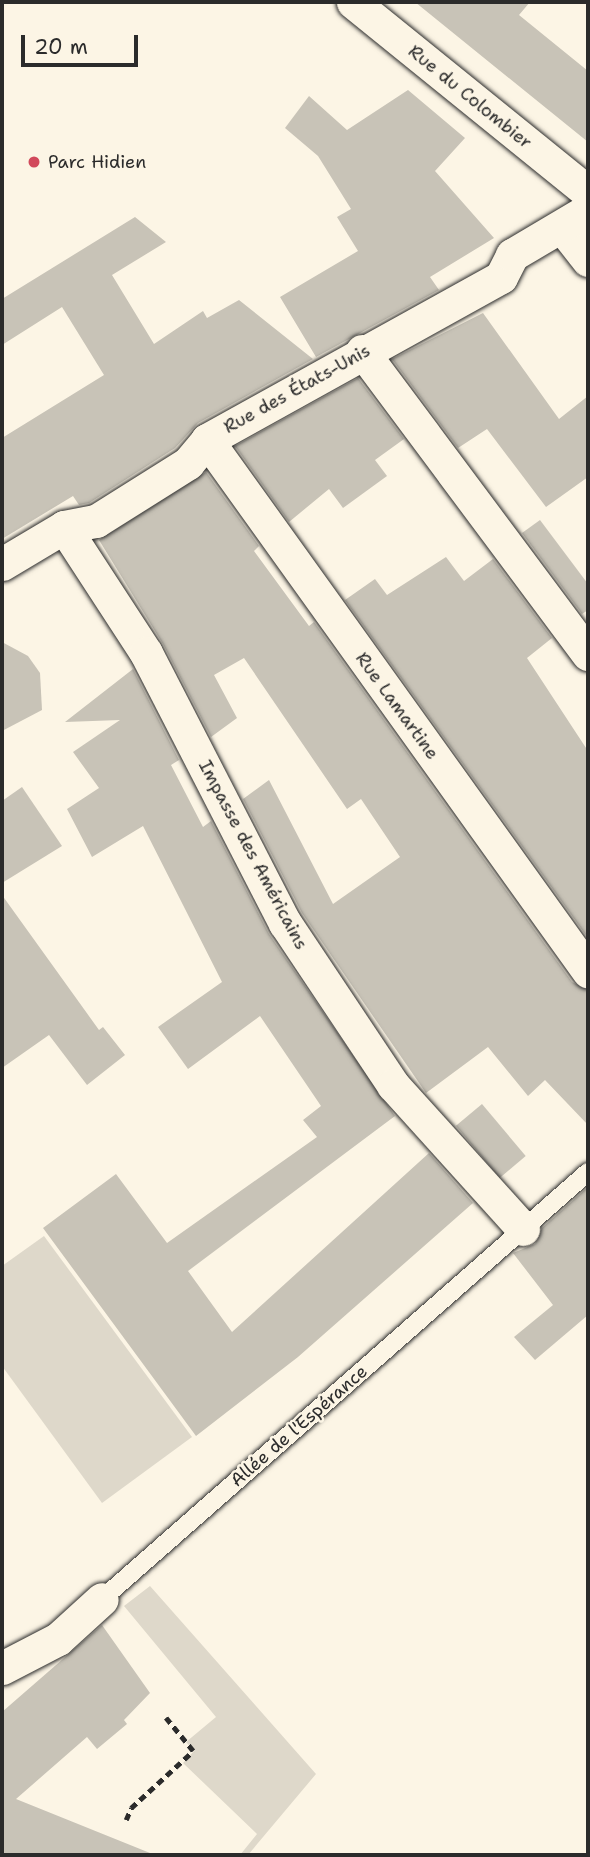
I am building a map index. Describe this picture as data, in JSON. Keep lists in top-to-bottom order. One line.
{"streets":{"street":["Rue du Colombier","Rue des États-Unis","Rue Lamartine","Impasse des Américains","Allée de l'Espérance"]},"crossings":[["Rue des États-Unis","Rue Lamartine"],["Rue des États-Unis","Impasse des Américains"],["Impasse des Américains","Allée de l'Espérance"]],"places":["Parc Hidien"],"scale_bar":"20 m"}
